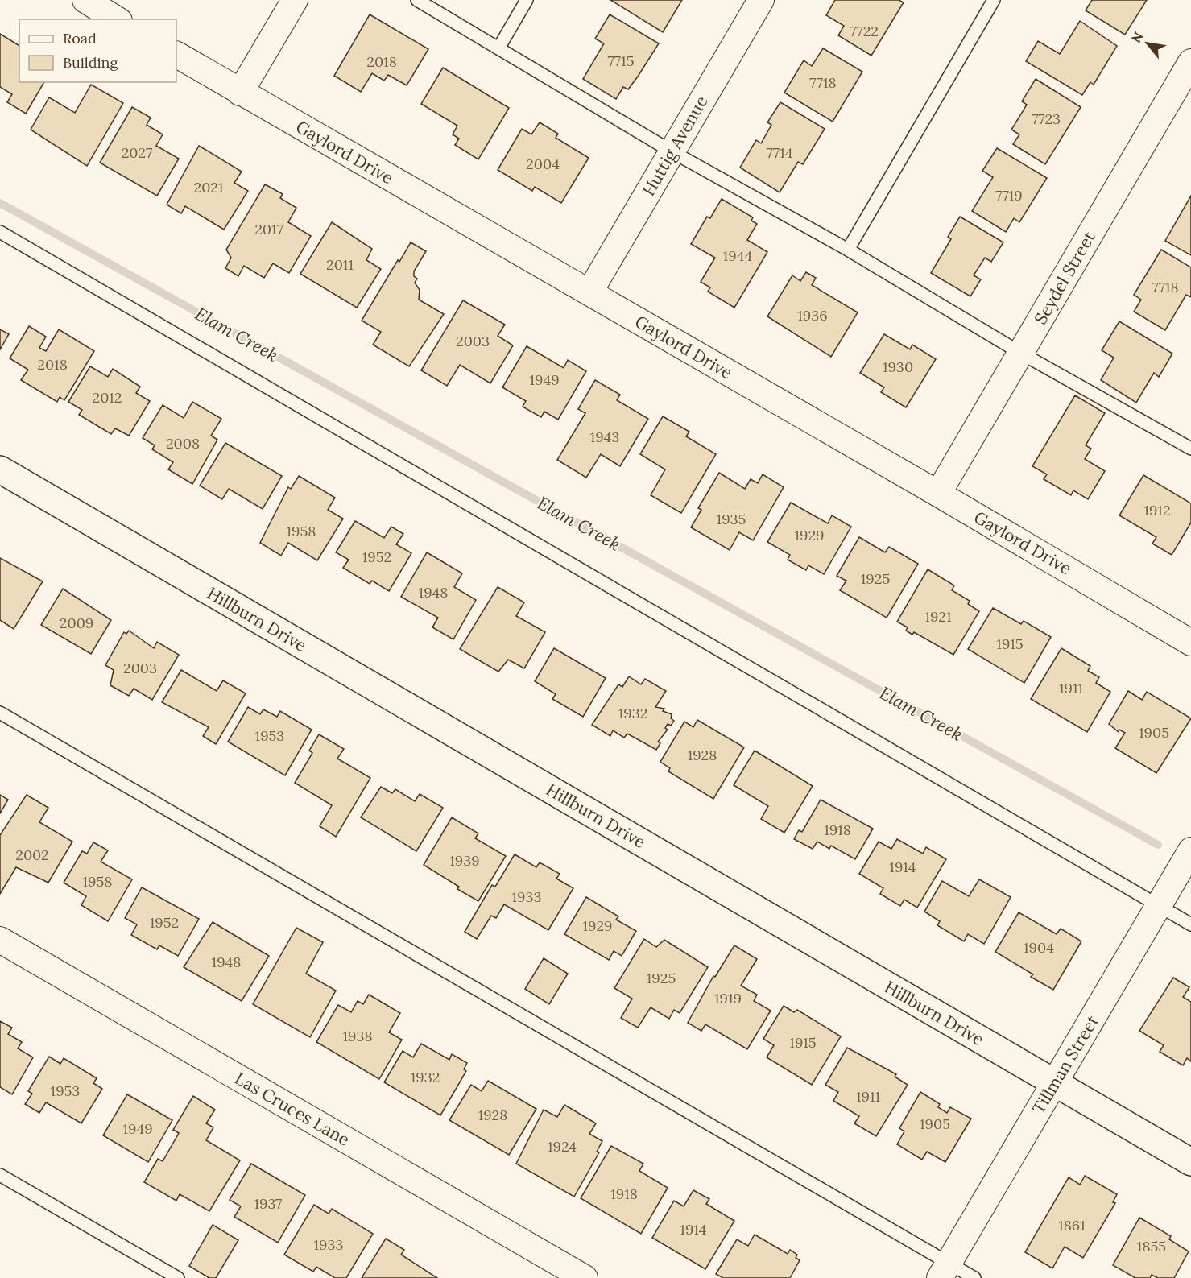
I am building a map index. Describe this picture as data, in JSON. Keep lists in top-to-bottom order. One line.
{"streets":{"street":["Huttig Avenue","Gaylord Drive","Seydel Street","Hillburn Drive","Tillman Street","Las Cruces Lane"]},"crossings":[["Huttig Avenue","Gaylord Drive"],["Gaylord Drive","Seydel Street"],["Hillburn Drive","Tillman Street"]],"water":["Elam Creek"],"house_numbers":["7722","7715","2018","7718","7723","2027","7714","2004","2021","7719","2017","1944","2011","7718","1936","2003","2018","1930","1949","2012","1943","2008","1912","1935","1958","1929","1952","1925","1948","1921","2009","1915","2003","1911","1932","1905","1953","1928","1918","2002","1939","1914","1958","1933","1952","1929","1904","1948","1925","1919","1938","1915","1932","1953","1911","1928","1905","1949","1924","1918","1937","1861","1914","1933","1855"],"legend":["Road","Building"],"north":"top left"}
